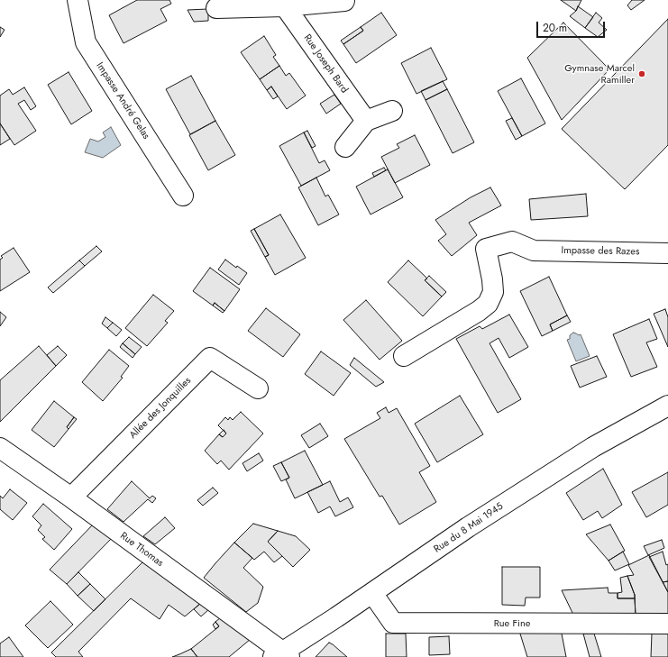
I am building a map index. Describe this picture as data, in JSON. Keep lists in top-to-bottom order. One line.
{"streets":{"street":["Rue Joseph Bard","Impasse André Gelas","Impasse des Razes","Allée des Jonquilles","Rue du 8 Mai 1945","Rue Thomas","Rue Fine"]},"crossings":[["Allée des Jonquilles","Rue Thomas"],["Rue du 8 Mai 1945","Rue Thomas"],["Rue du 8 Mai 1945","Rue Fine"]],"places":["Gymnase Marcel Ramiller"],"scale_bar":"20 m"}
